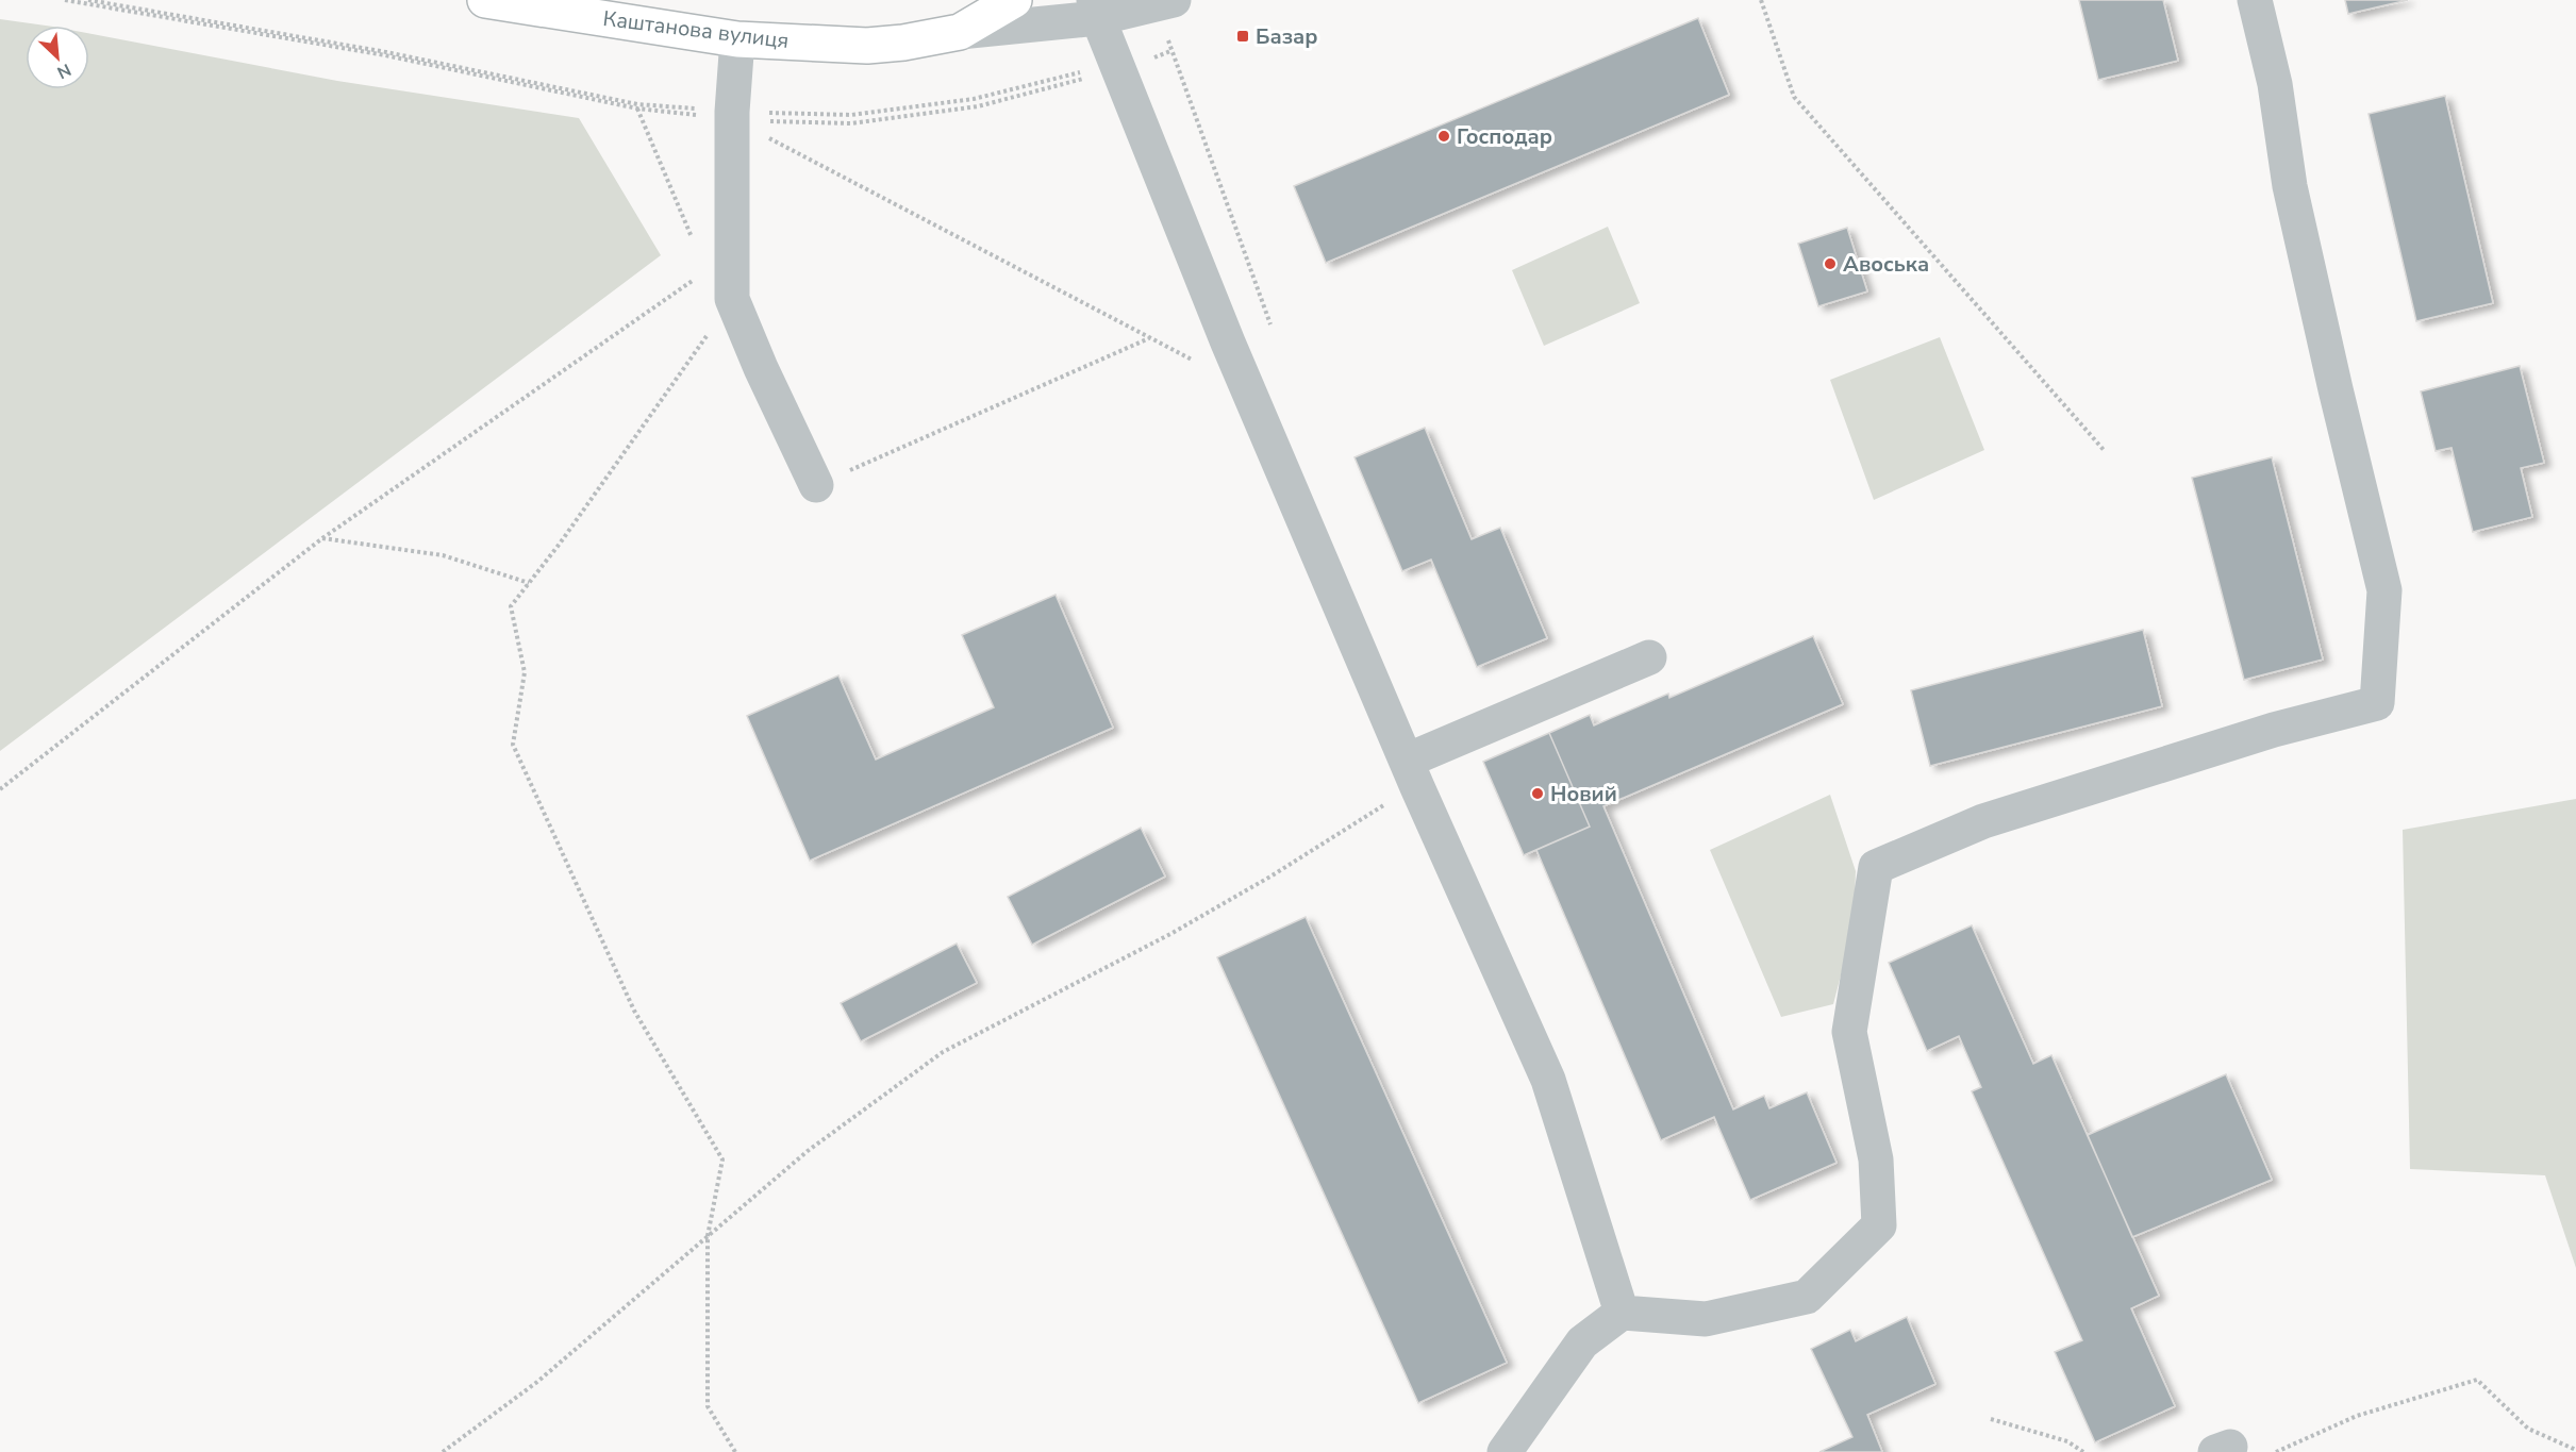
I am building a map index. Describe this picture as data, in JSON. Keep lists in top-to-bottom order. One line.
{"streets":{"main road":["Каштанова вулиця"]},"places":{"transit":["Базар"],"other":["Господар","Авоська","Новий"]},"north":"bottom right"}
